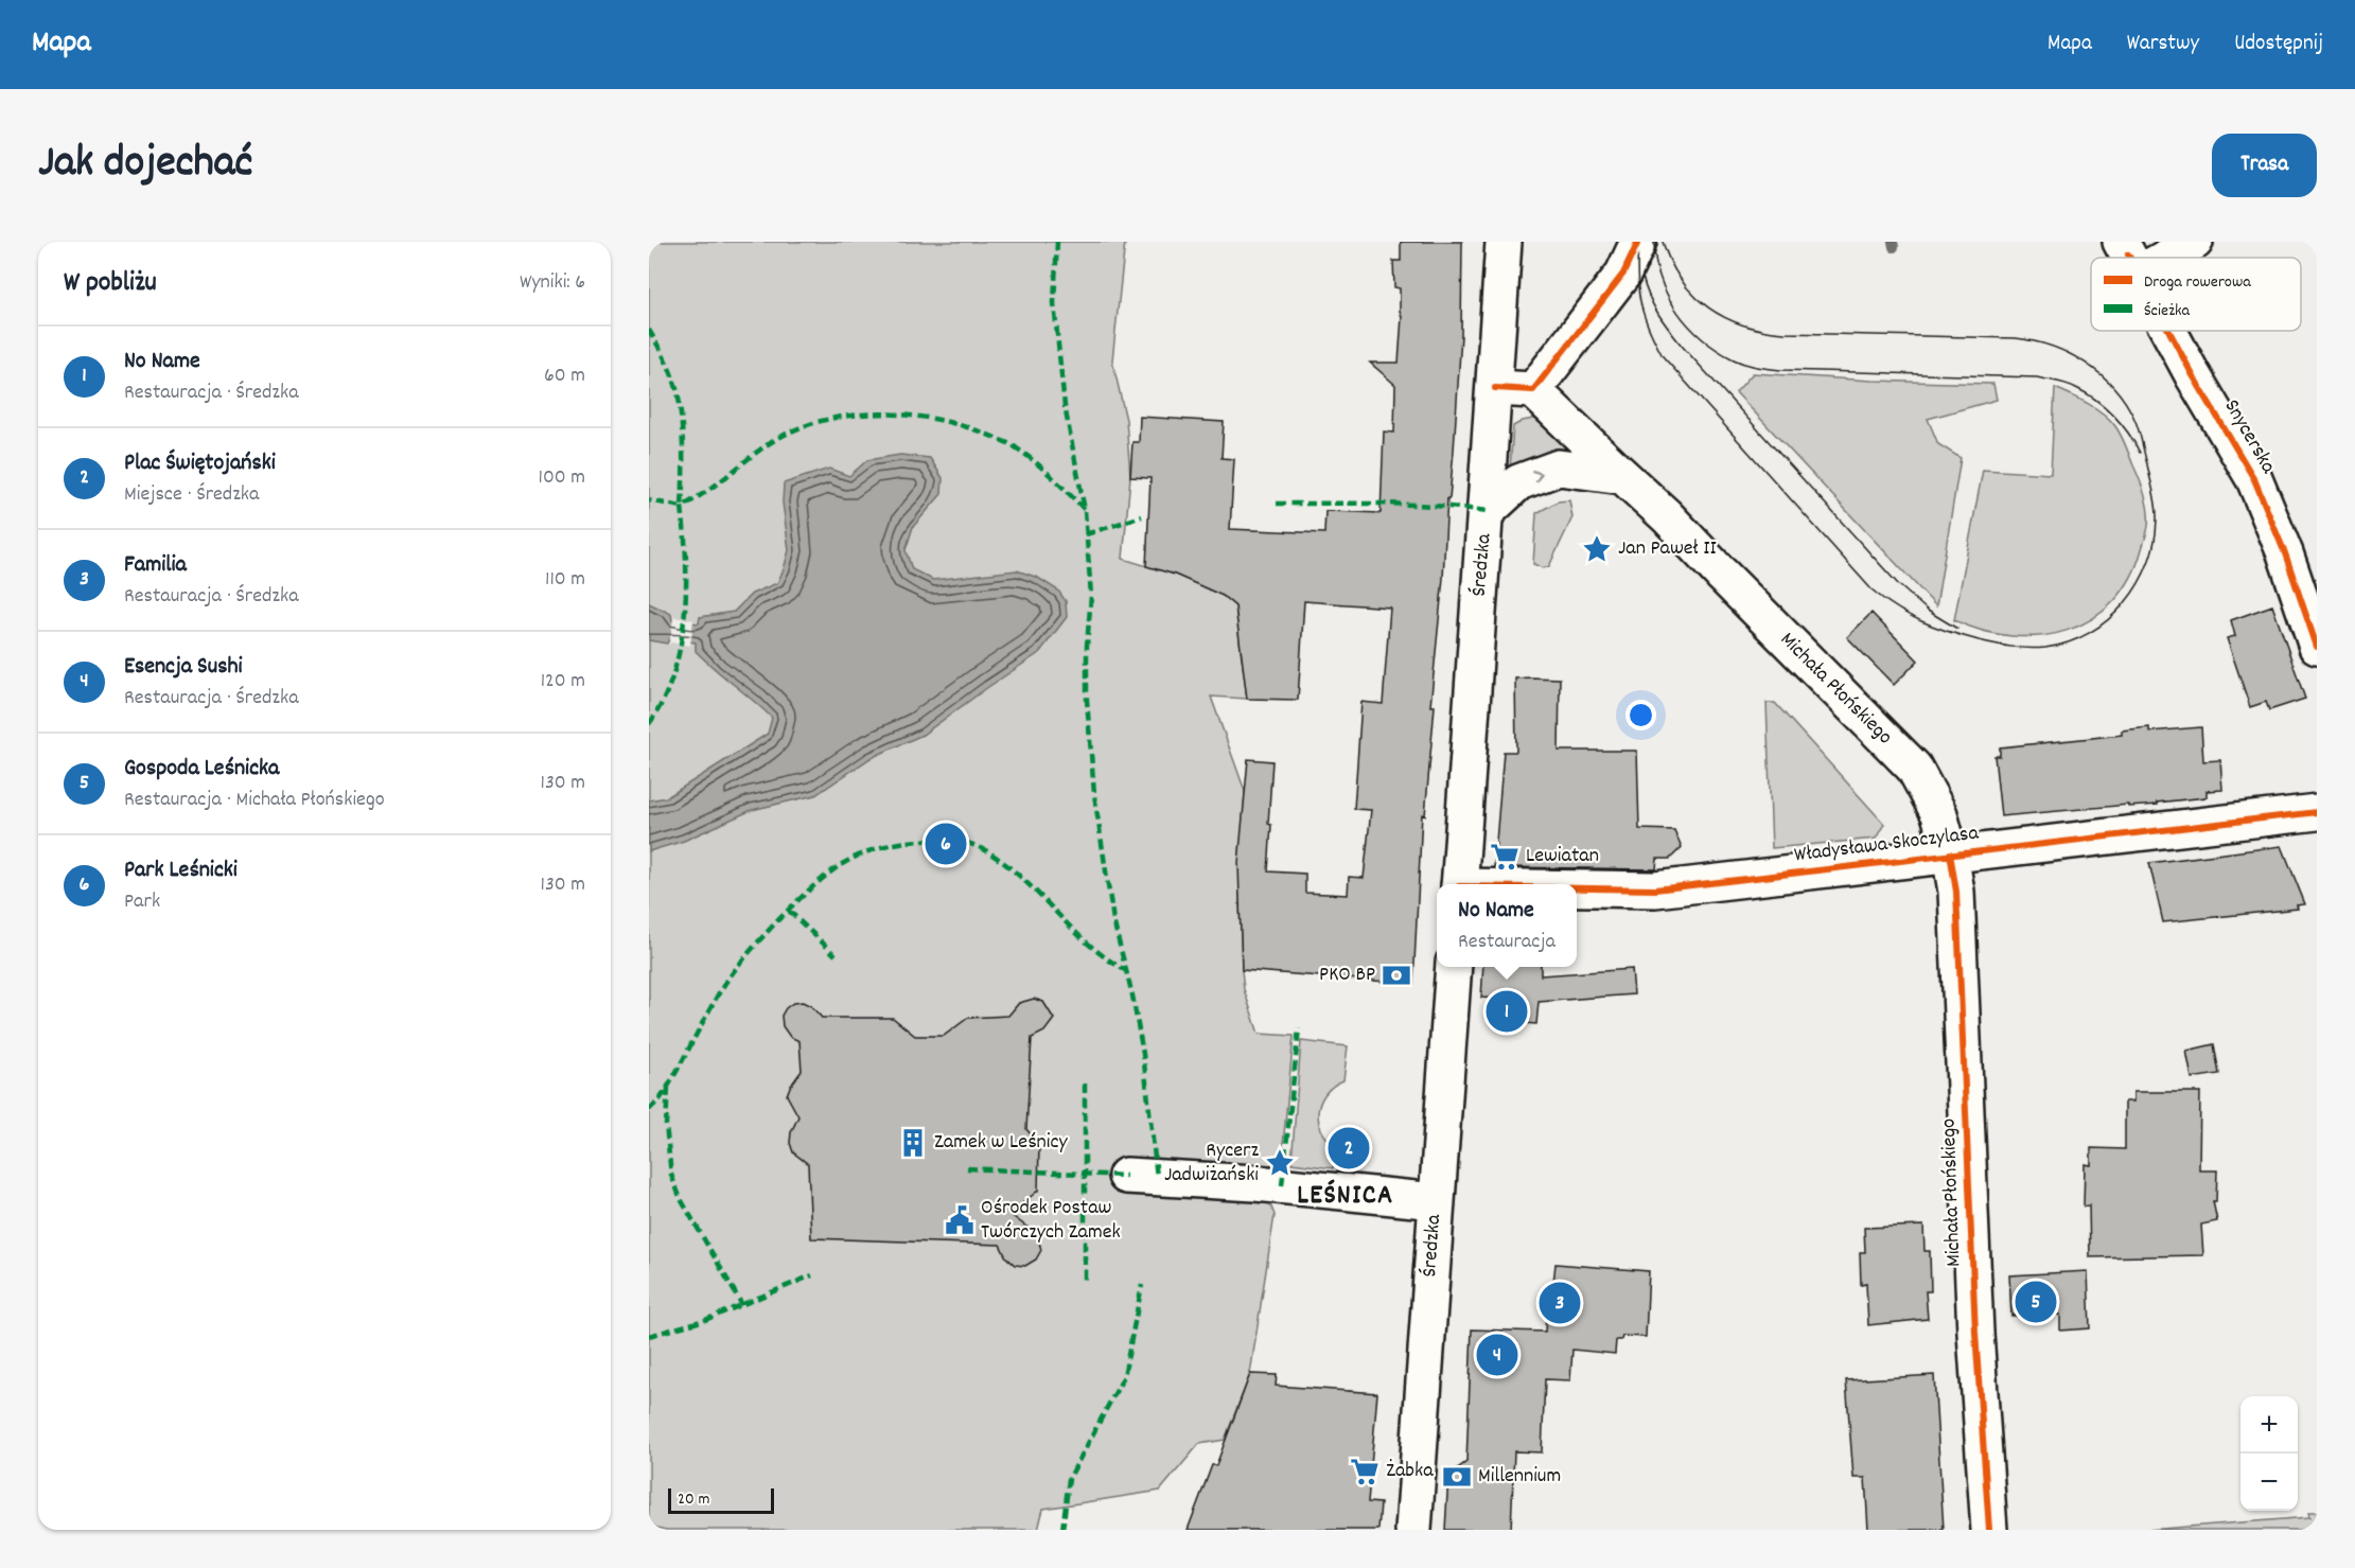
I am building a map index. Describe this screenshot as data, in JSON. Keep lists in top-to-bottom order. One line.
{"streets":{"street":["Snycerska","Średzka","Michała Płońskiego","Władysława Skoczylasa"]},"crossings":[["Michała Płońskiego","Władysława Skoczylasa"]],"districts":["LEŚNICA"],"places":{"place":["Jan Paweł II","Rycerz Jadwiżański"],"supermarket":["Lewiatan","Żabka"],"bank":["PKO BP","Millennium"],"building":["Zamek w Leśnicy"],"public building":["Ośrodek Postaw Twórczych Zamek"]},"legend":["Droga rowerowa","Ścieżka"],"scale_bar":"20 m","page":{"header":"Mapa","nav":["Mapa","Warstwy","Udostępnij"],"title":"Jak dojechać","buttons":"Trasa","heading":["W pobliżu","Wyniki: 6"],"list":[{"mark":"1","name":"No Name","note":"Restauracja · Średzka","value":"60 m"},{"mark":"2","name":"Plac Świętojański","note":"Miejsce · Średzka","value":"100 m"},{"mark":"3","name":"Familia","note":"Restauracja · Średzka","value":"110 m"},{"mark":"4","name":"Esencja Sushi","note":"Restauracja · Średzka","value":"120 m"},{"mark":"5","name":"Gospoda Leśnicka","note":"Restauracja · Michała Płońskiego","value":"130 m"},{"mark":"6","name":"Park Leśnicki","note":"Park","value":"130 m"}],"pins":["6","1","2","5","3","4"],"popup":["No Name","Restauracja"],"map_buttons":["+","−"],"scale":"20 m"}}
